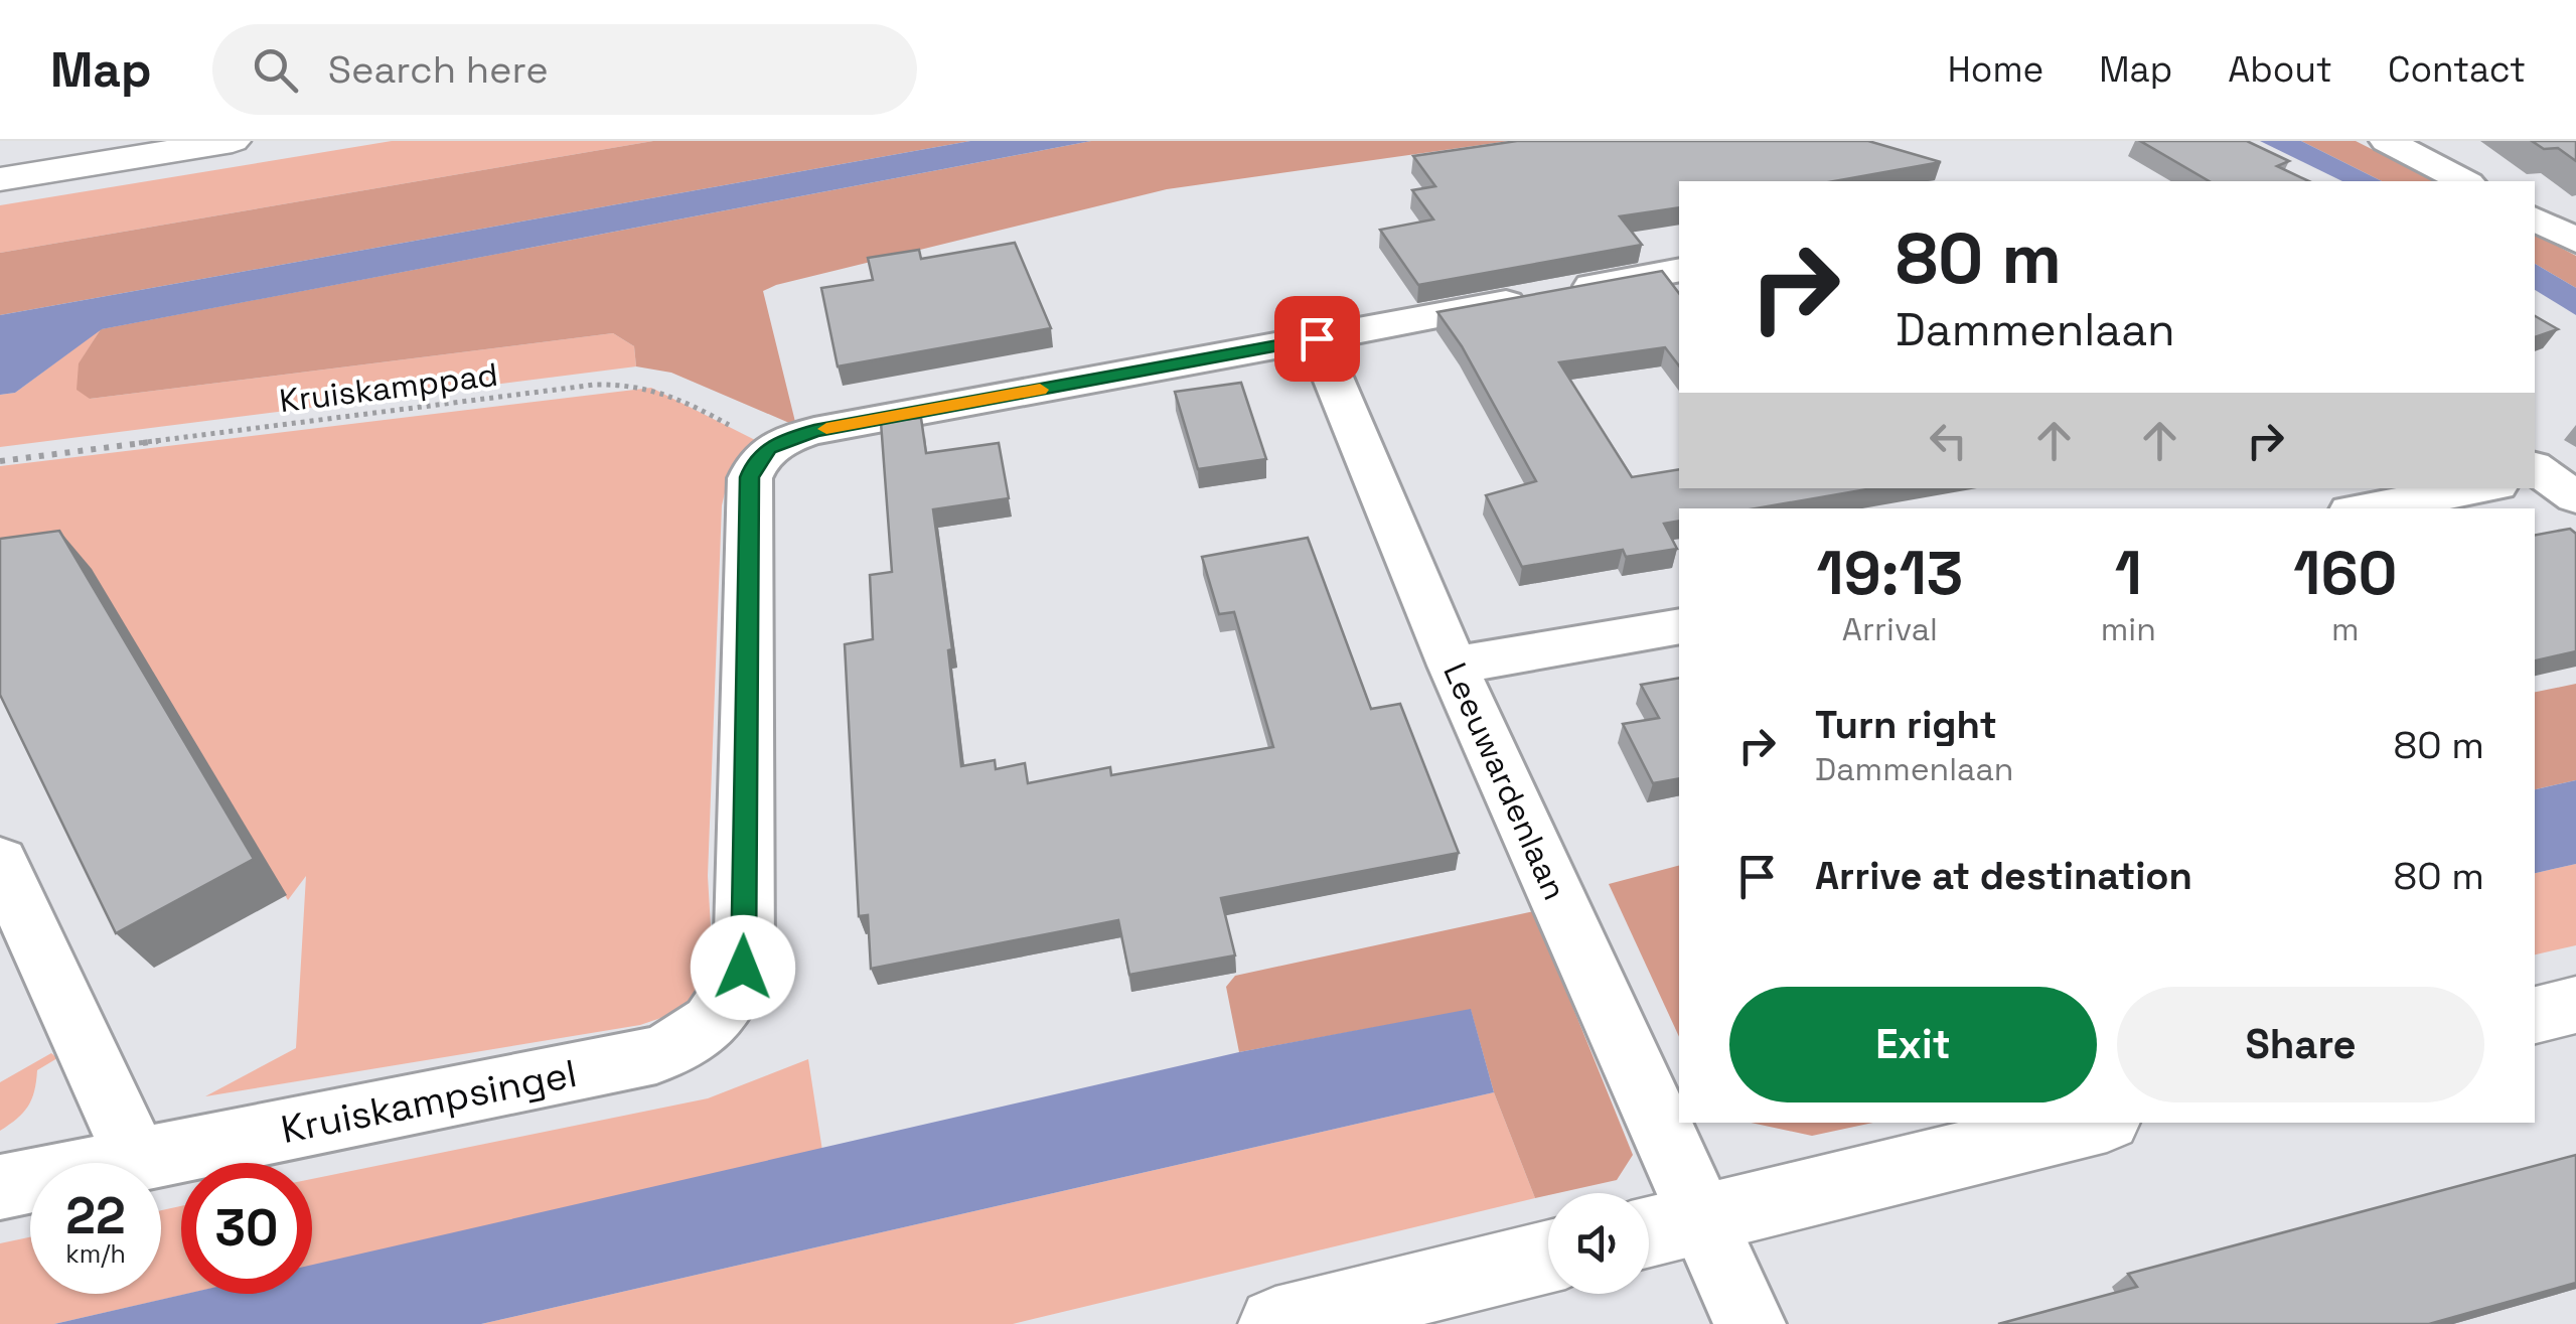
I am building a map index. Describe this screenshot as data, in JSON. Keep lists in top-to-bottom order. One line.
{"streets":{"street":["Leeuwardenlaan","Kruiskampsingel"],"path":["Kruiskamppad"]},"crossings":[["Kruiskamppad","Kruiskampsingel"]],"page":{"header":"Map","search":"Search here","nav":["Home","Map","About","Contact"],"turn":["80 m","Dammenlaan"],"eta":["19:13","Arrival","1","min","160","m"],"list":[{"name":"Turn right","note":"Dammenlaan","value":"80 m"},{"name":"Arrive at destination","value":"80 m"}],"buttons":["Exit","Share"],"speed":"22 km/h","limit":"30"}}
